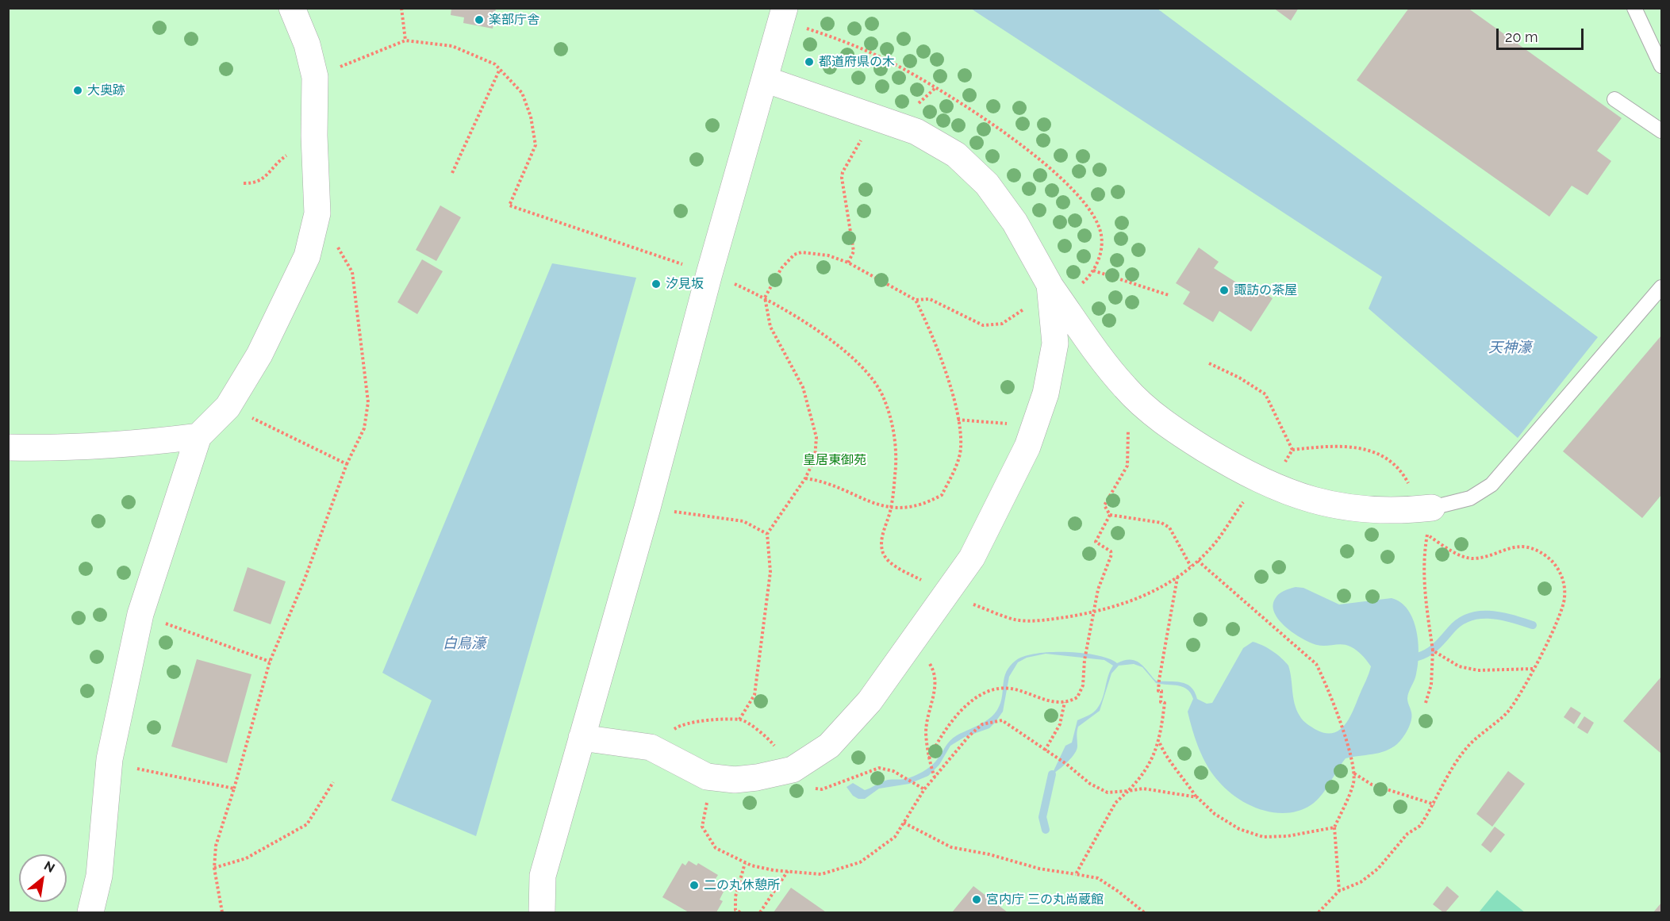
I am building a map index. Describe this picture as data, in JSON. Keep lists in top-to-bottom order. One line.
{"water":["天神濠","白鳥濠"],"parks":["皇居東御苑"],"places":["楽部庁舎","都道府県の木","大奥跡","汐見坂","諏訪の茶屋","二の丸休憩所","宮内庁 三の丸尚蔵館"],"scale_bar":"20 m","north":"top right"}
